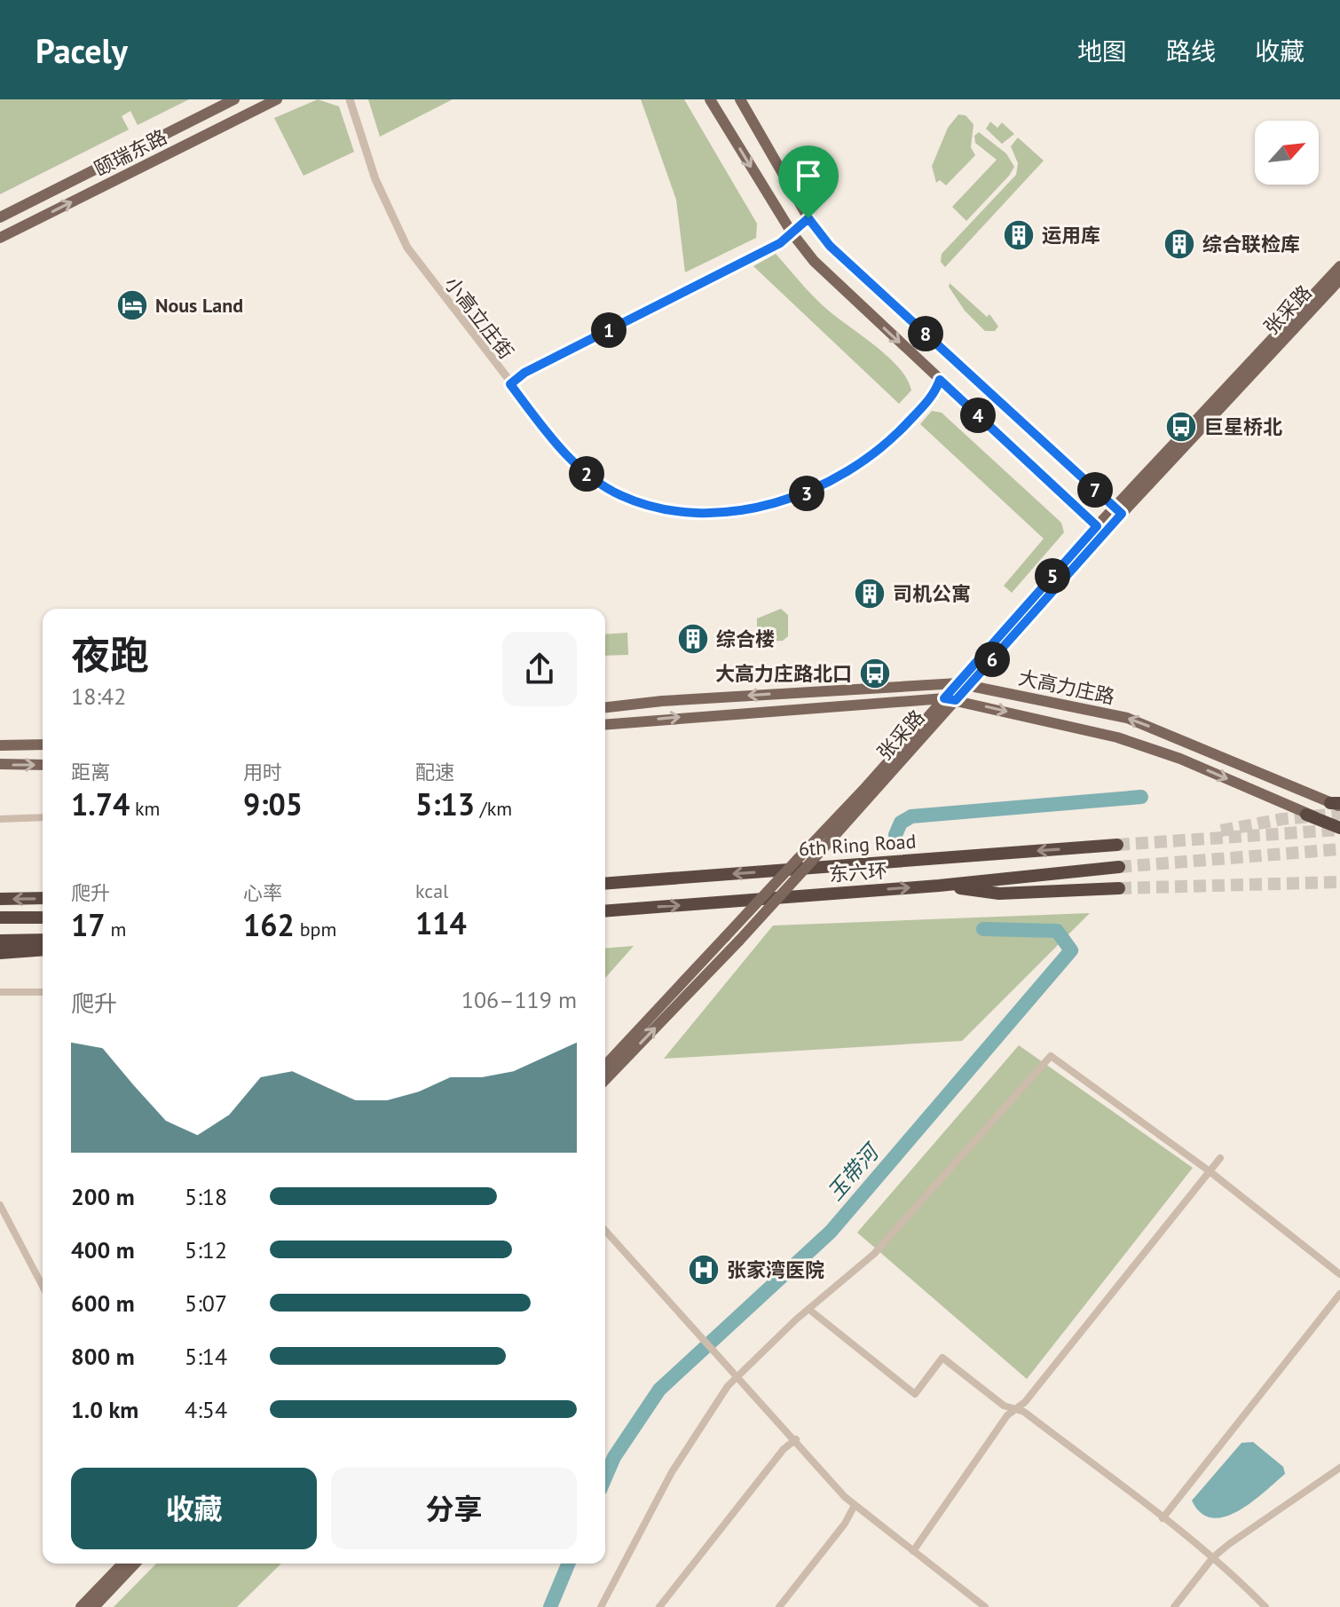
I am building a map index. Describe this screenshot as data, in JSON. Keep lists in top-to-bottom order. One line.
{"streets":{"highway":["6th Ring Road","东六环"],"main road":["颐瑞东路","张采路","大高力庄路"],"street":["小高立庄街"]},"crossings":[["张采路","大高力庄路"]],"one_way":["东六环"],"water":["玉带河"],"places":{"building":["运用库","综合联检库","司机公寓","综合楼"],"hotel":["Nous Land"],"bus stop":["巨星桥北","大高力庄路北口"],"hospital":["张家湾医院"]},"north":"top right","page":{"header":"Pacely","nav":["地图","路线","收藏"],"pins":["1","8","4","2","7","3","5","6"],"heading":["夜跑","18:42"],"stats":[["距离","1.74 km"],["用时","9:05"],["配速","5:13 /km"],["爬升","17 m"],["心率","162 bpm"],["kcal","114"]],"chart":["爬升","106–119 m"],"list":[{"name":"200 m","note":"5:18"},{"name":"400 m","note":"5:12"},{"name":"600 m","note":"5:07"},{"name":"800 m","note":"5:14"},{"name":"1.0 km","note":"4:54"}],"buttons":["收藏","分享"]}}
